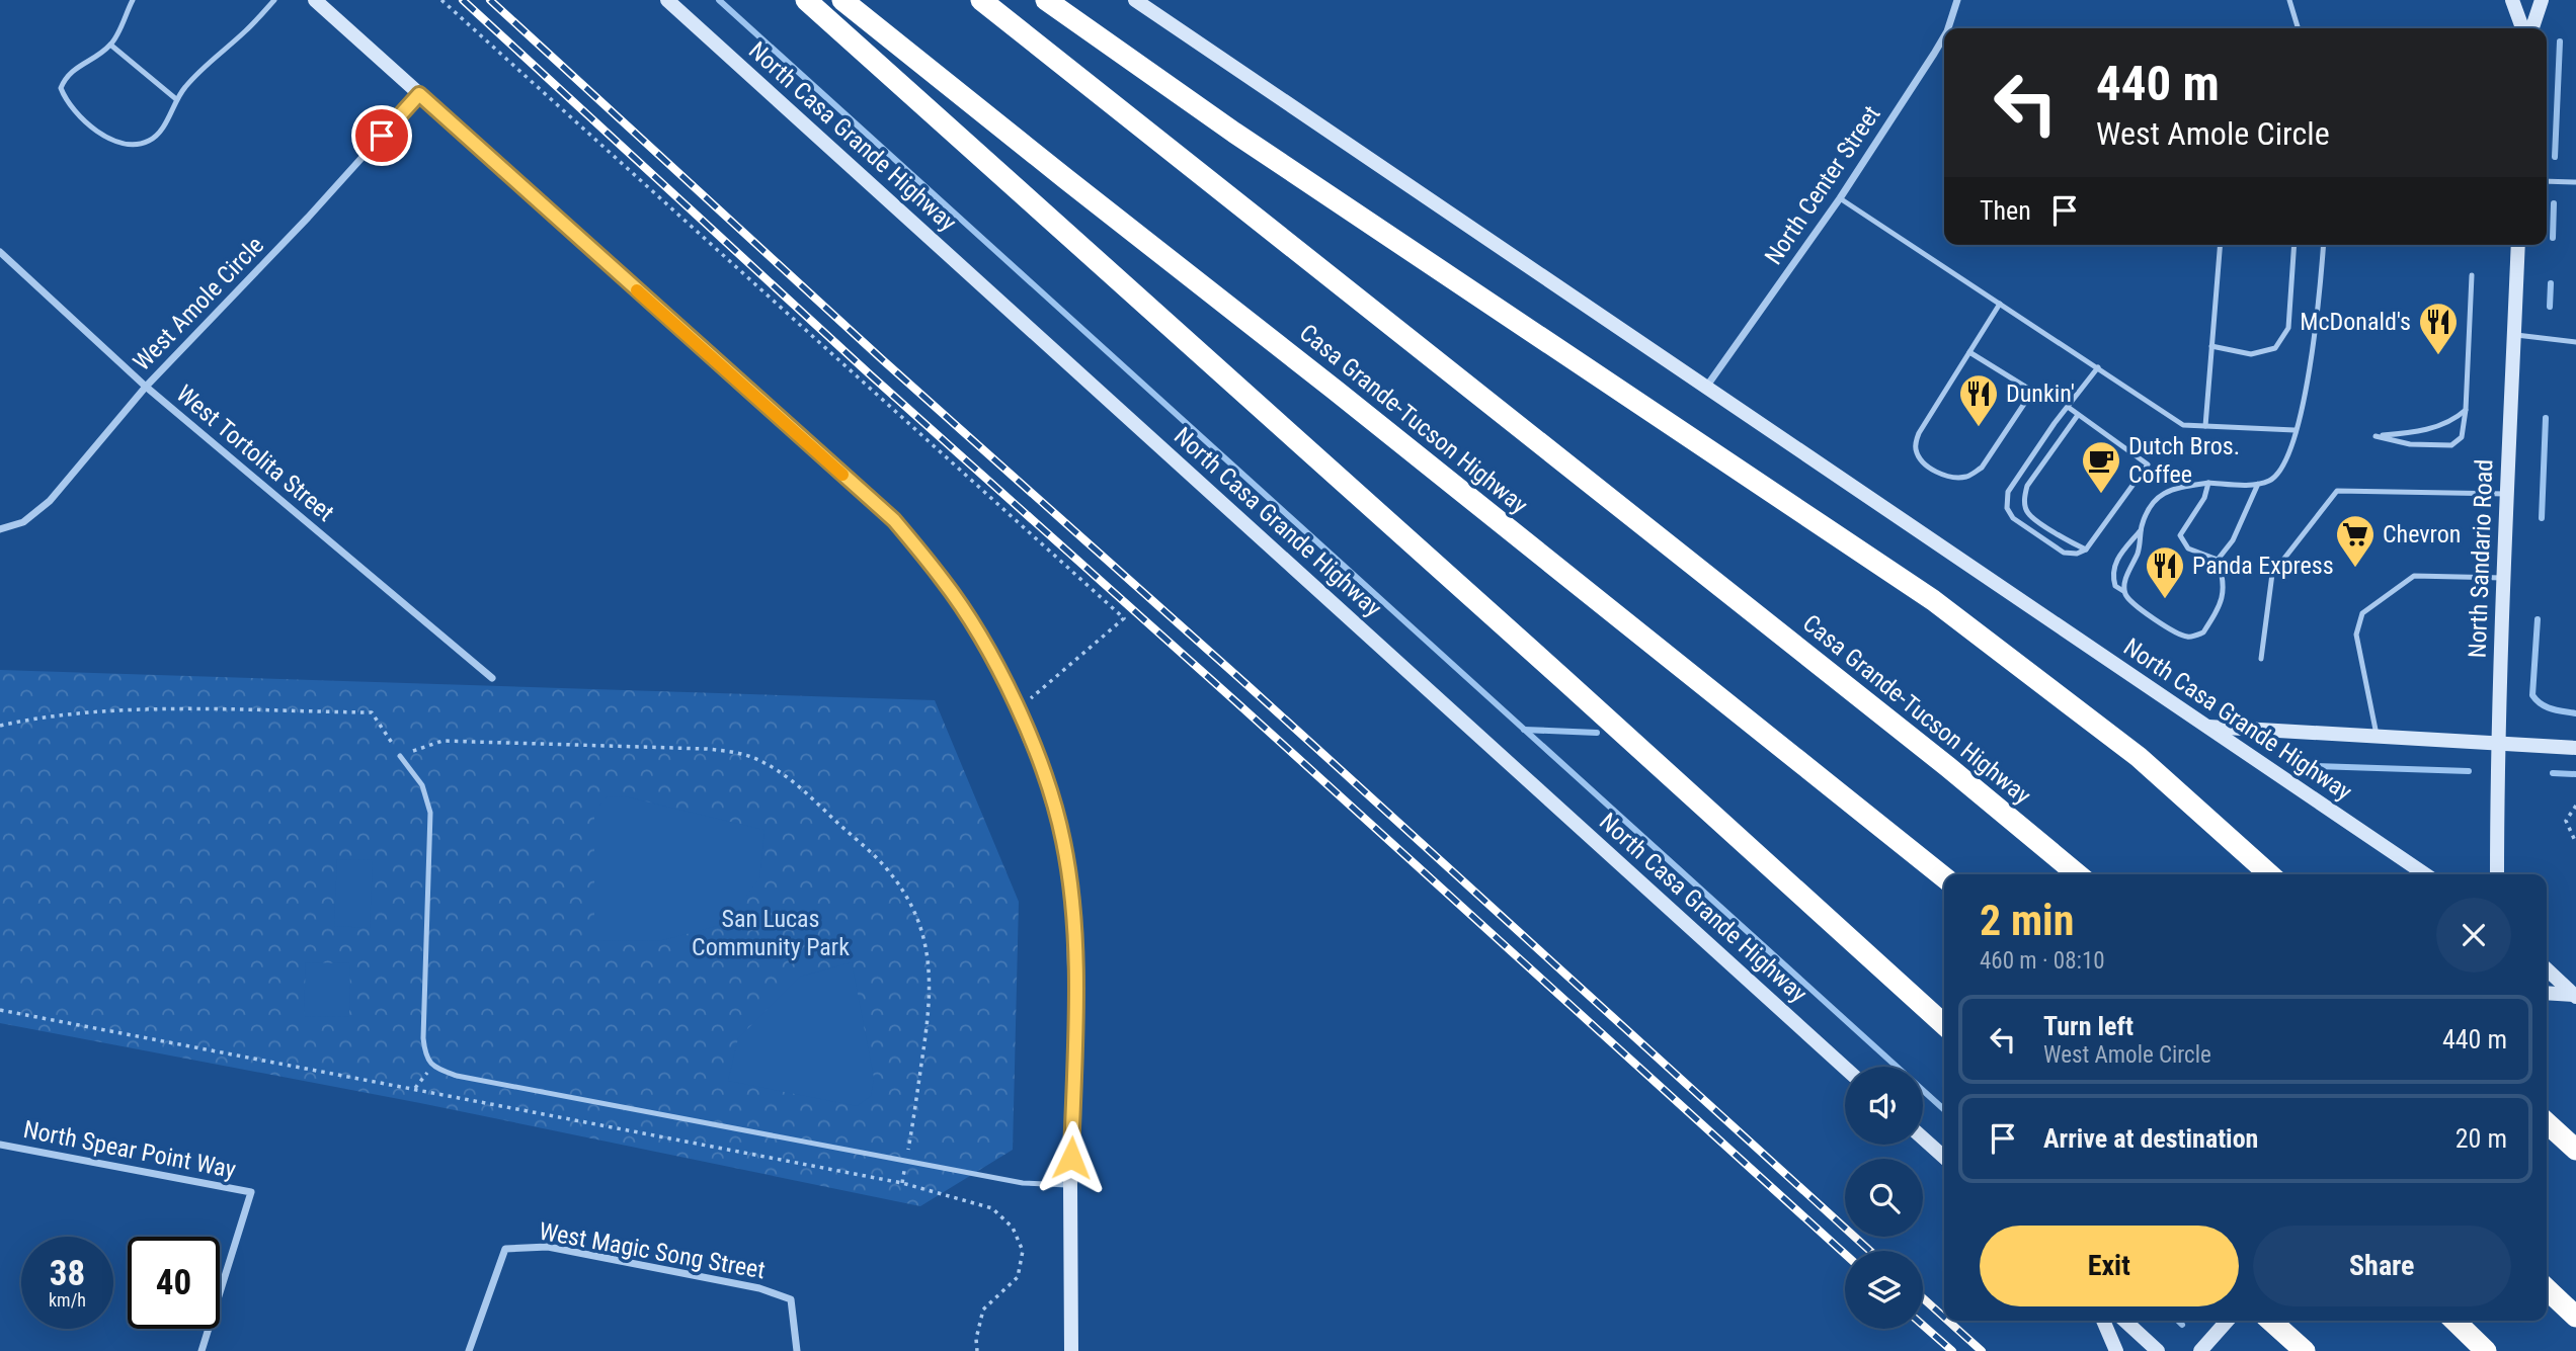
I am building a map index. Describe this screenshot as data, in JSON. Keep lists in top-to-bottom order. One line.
{"streets":{"highway":["Casa Grande-Tucson Highway"],"street":["North Casa Grande Highway","North Center Street","West Amole Circle","West Tortolita Street","North Sandario Road","North Spear Point Way","West Magic Song Street"]},"crossings":[["North Casa Grande Highway","North Center Street"],["West Amole Circle","West Tortolita Street"]],"parks":["San Lucas Community Park"],"places":{"restaurant":["McDonald's","Dunkin'","Panda Express"],"cafe":["Dutch Bros. Coffee"],"supermarket":["Chevron"]},"page":{"turn":["440 m","West Amole Circle"],"then":"Then","heading":["2 min","460 m · 08:10"],"list":[{"name":"Turn left","note":"West Amole Circle","value":"440 m"},{"name":"Arrive at destination","value":"20 m"}],"buttons":["Exit","Share"],"speed":"38 km/h","limit":"40"}}
